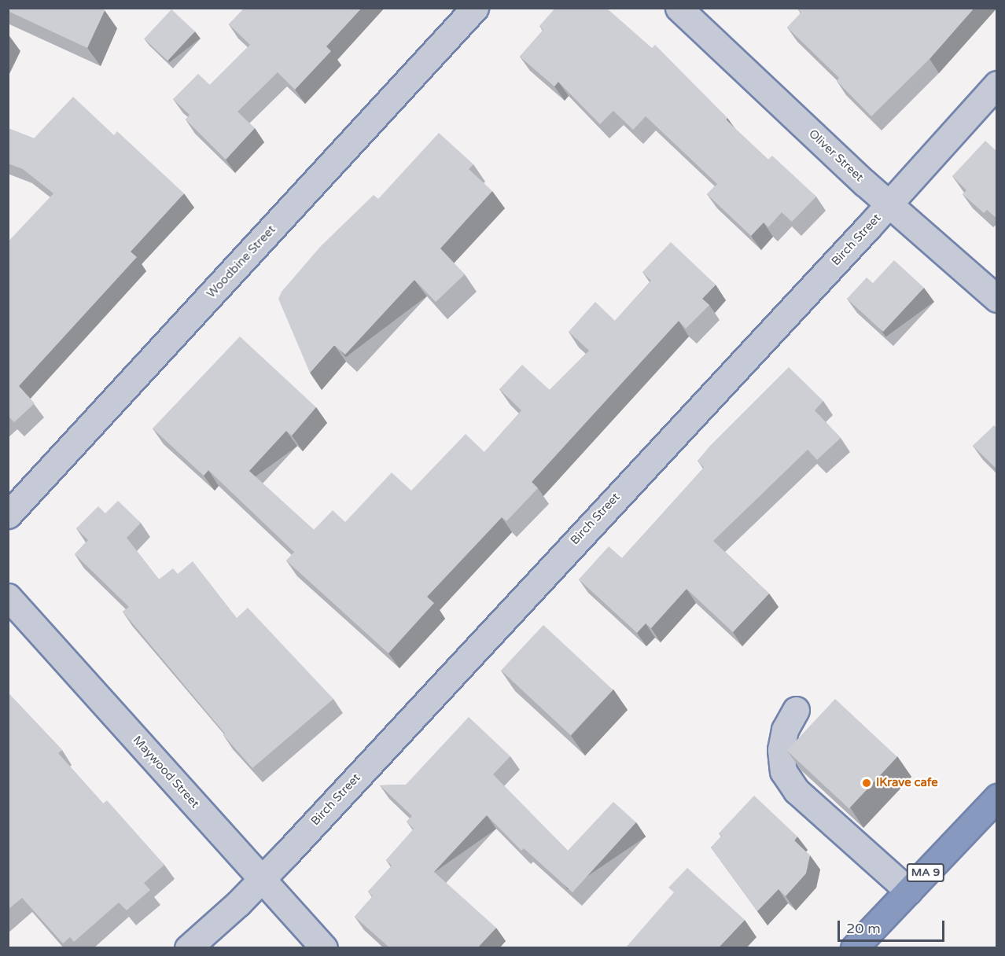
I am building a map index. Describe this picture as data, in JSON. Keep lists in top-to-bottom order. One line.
{"streets":{"highway":["MA 9"],"street":["Oliver Street","Birch Street","Woodbine Street","Maywood Street"]},"crossings":[["Oliver Street","Birch Street"],["Birch Street","Maywood Street"]],"places":["IKrave cafe"],"scale_bar":"20 m"}
